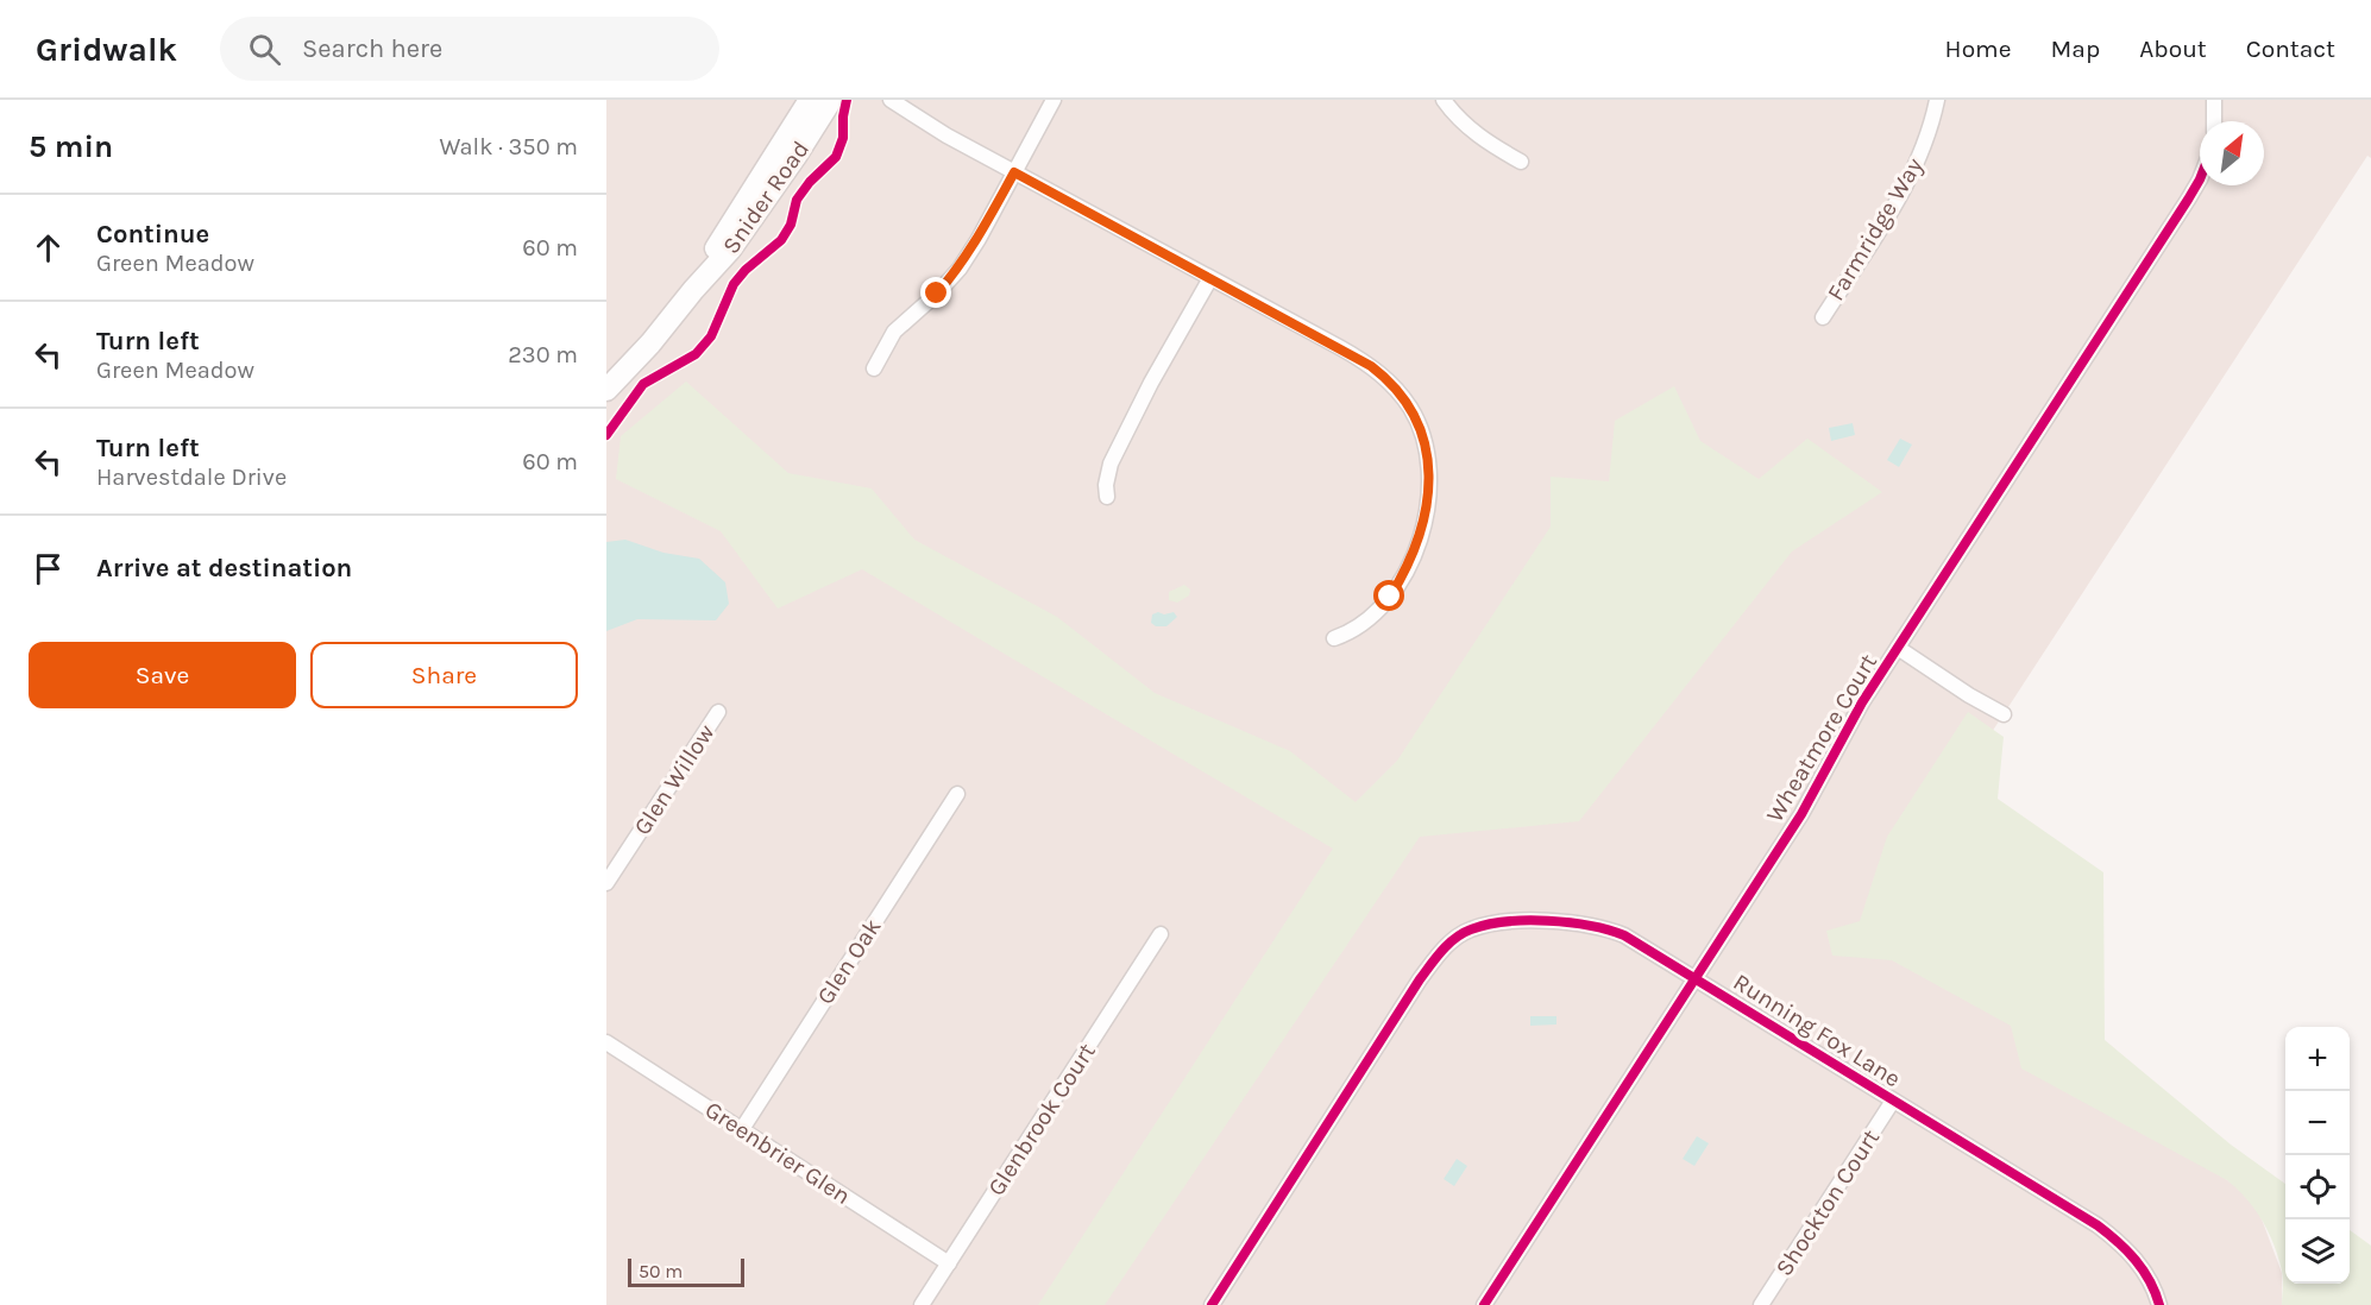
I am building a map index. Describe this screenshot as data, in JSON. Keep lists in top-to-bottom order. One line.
{"streets":{"street":["Snider Road","Farmridge Way","Wheatmore Court","Glen Willow","Glen Oak","Running Fox Lane","Glenbrook Court","Greenbrier Glen","Shockton Court"]},"crossings":[["Wheatmore Court","Running Fox Lane"],["Glen Oak","Greenbrier Glen"],["Running Fox Lane","Shockton Court"],["Glenbrook Court","Greenbrier Glen"]],"scale_bar":"50 m","north":"top right","page":{"header":"Gridwalk","search":"Search here","nav":["Home","Map","About","Contact"],"heading":["5 min","Walk · 350 m"],"list":[["Continue","Green Meadow","60 m"],["Turn left","Green Meadow","230 m"],["Turn left","Harvestdale Drive","60 m"],"Arrive at destination"],"buttons":["Save","Share"],"map_buttons":["+","−"],"scale":"50 m"}}
